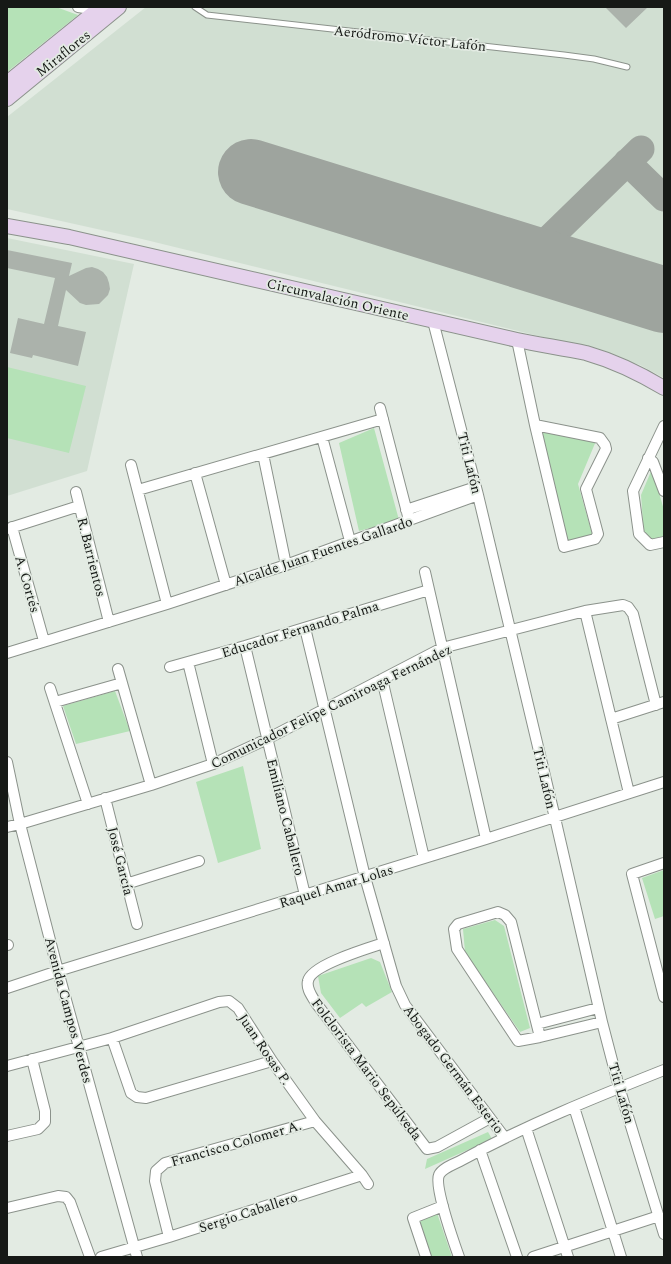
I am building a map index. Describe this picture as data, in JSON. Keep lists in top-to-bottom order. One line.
{"streets":{"street":["Miraflores","Circunvalación Oriente","Titi Lafón","Alcalde Juan Fuentes Gallardo","R. Barrientos","A. Cortés","Educador Fernando Palma","Comunicador Felipe Camiroaga Fernández","Emiliano Caballero","José García","Raquel Amar Lolas","Avenida Campos Verdes","Juan Rosas P.","Folclorista Mario Sepúlveda","Abogado Germán Esterio","Francisco Colomer A.","Sergio Caballero"],"lane":["Aeródromo Víctor Lafón"]},"crossings":[["Circunvalación Oriente","Titi Lafón"],["Titi Lafón","Alcalde Juan Fuentes Gallardo"],["Titi Lafón","Comunicador Felipe Camiroaga Fernández"],["Titi Lafón","Raquel Amar Lolas"],["Alcalde Juan Fuentes Gallardo","R. Barrientos"],["Alcalde Juan Fuentes Gallardo","A. Cortés"],["Educador Fernando Palma","Emiliano Caballero"],["Educador Fernando Palma","Abogado Germán Esterio"],["Comunicador Felipe Camiroaga Fernández","Emiliano Caballero"],["Comunicador Felipe Camiroaga Fernández","José García"],["Comunicador Felipe Camiroaga Fernández","Avenida Campos Verdes"],["Comunicador Felipe Camiroaga Fernández","Abogado Germán Esterio"],["Emiliano Caballero","Raquel Amar Lolas"],["Raquel Amar Lolas","Avenida Campos Verdes"],["Raquel Amar Lolas","Abogado Germán Esterio"],["Avenida Campos Verdes","Juan Rosas P."],["Avenida Campos Verdes","Sergio Caballero"],["Juan Rosas P.","Francisco Colomer A."],["Juan Rosas P.","Sergio Caballero"],["Folclorista Mario Sepúlveda","Abogado Germán Esterio"],["Francisco Colomer A.","Sergio Caballero"]]}
